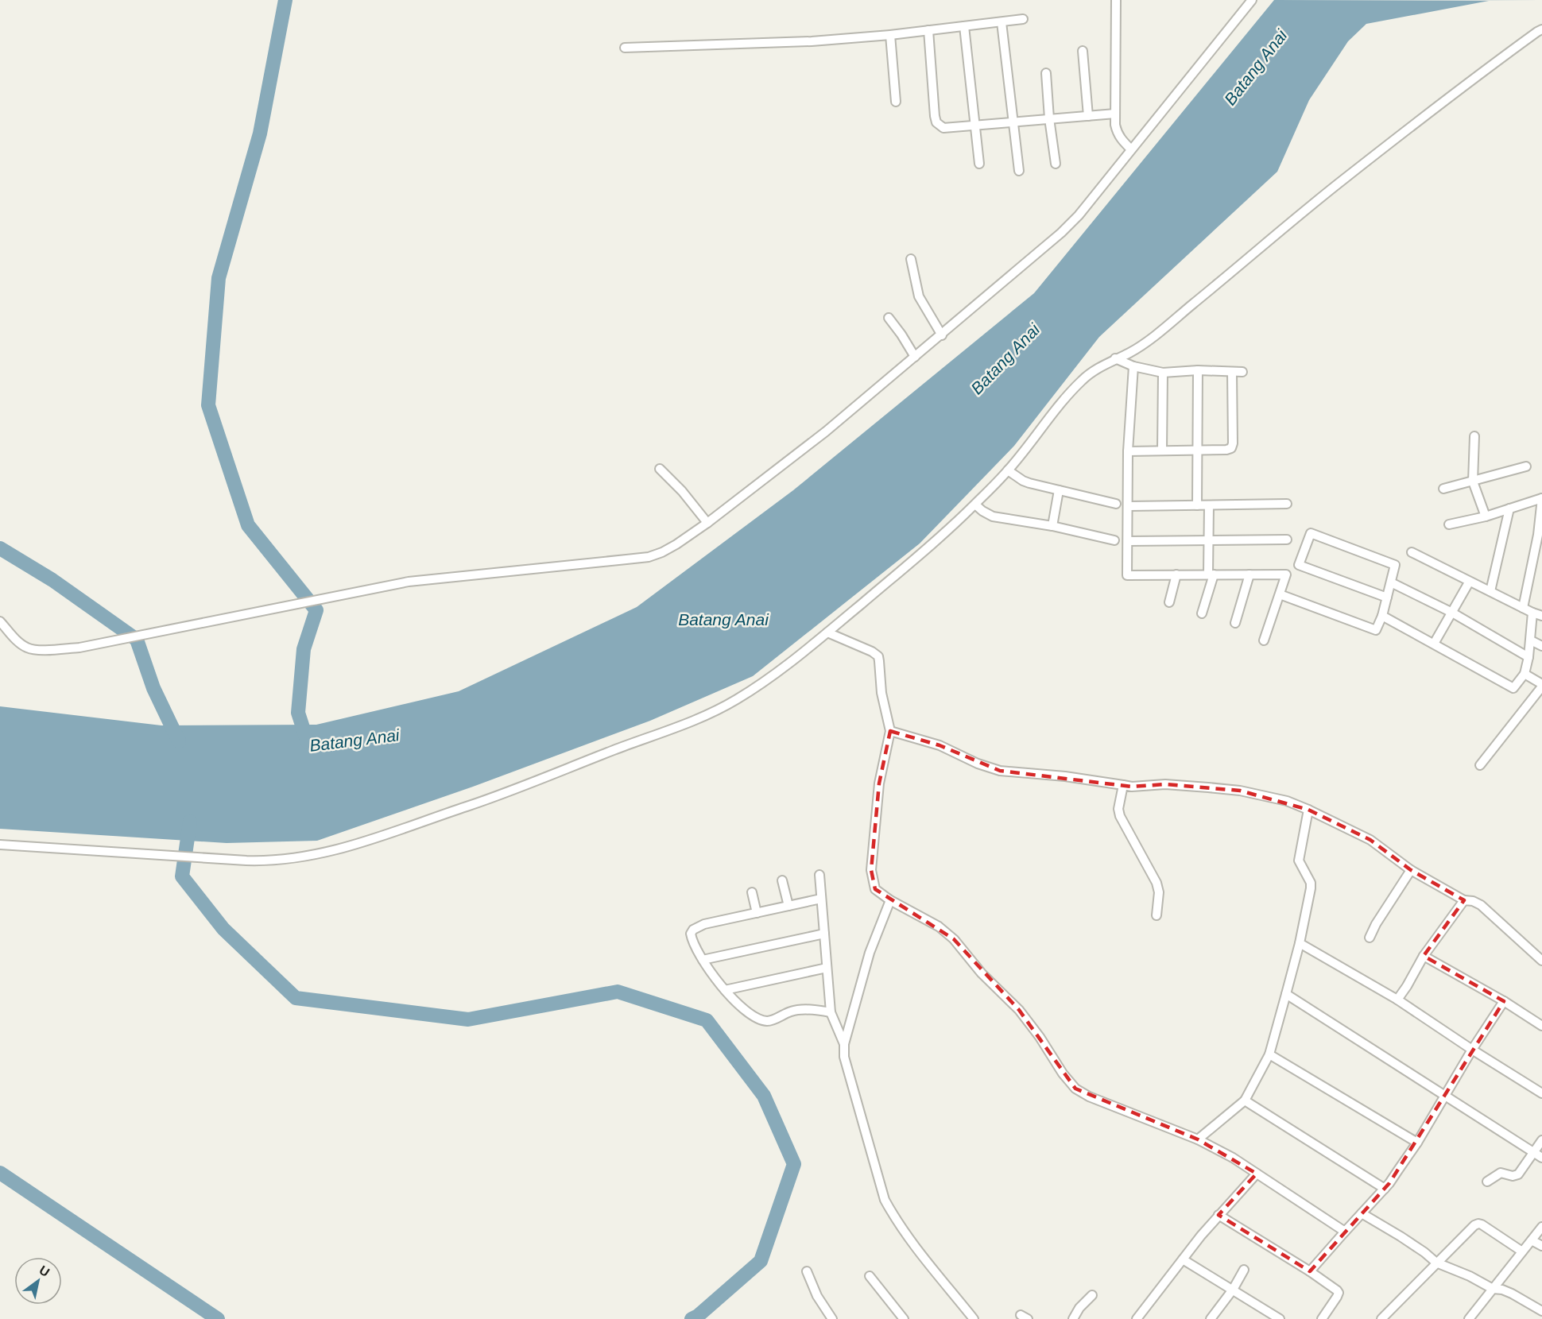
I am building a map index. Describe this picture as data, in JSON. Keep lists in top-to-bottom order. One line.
{"water":["Batang Anai"],"north":"top right"}
